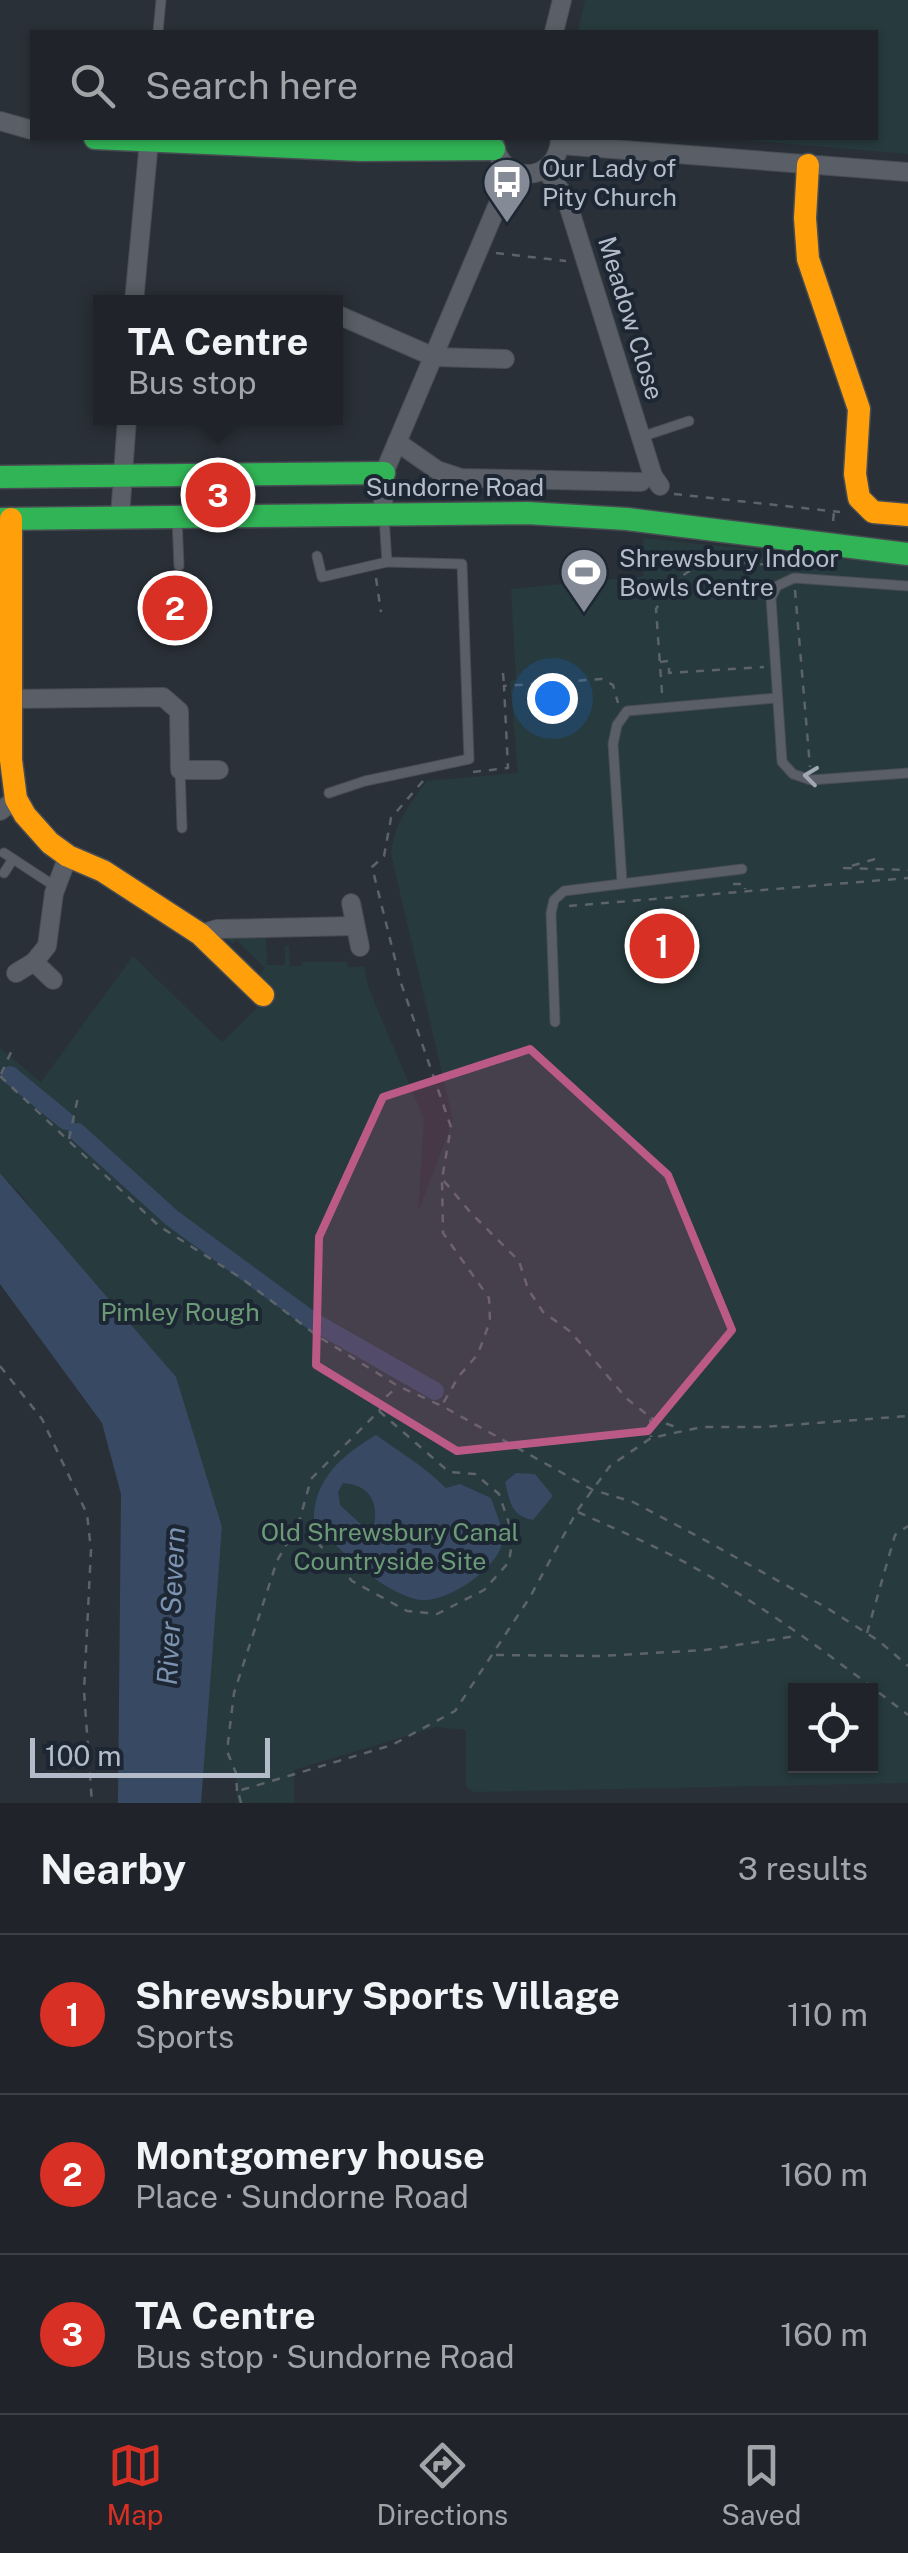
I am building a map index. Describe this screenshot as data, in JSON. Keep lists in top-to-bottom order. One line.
{"streets":{"street":["Meadow Close","Sundorne Road"]},"water":["River Severn"],"parks":["Pimley Rough","Old Shrewsbury Canal Countryside Site"],"places":{"bus stop":["Our Lady of Pity Church"],"sports":["Shrewsbury Indoor Bowls Centre"]},"scale_bar":"100 m","page":{"search":"Search here","popup":["TA Centre","Bus stop"],"pins":["3","2","1"],"scale":"100 m","heading":["Nearby","3 results"],"list":[{"mark":"1","name":"Shrewsbury Sports Village","note":"Sports","value":"110 m"},{"mark":"2","name":"Montgomery house","note":"Place · Sundorne Road","value":"160 m"},{"mark":"3","name":"TA Centre","note":"Bus stop · Sundorne Road","value":"160 m"}],"nav":["Map","Directions","Saved"]}}
